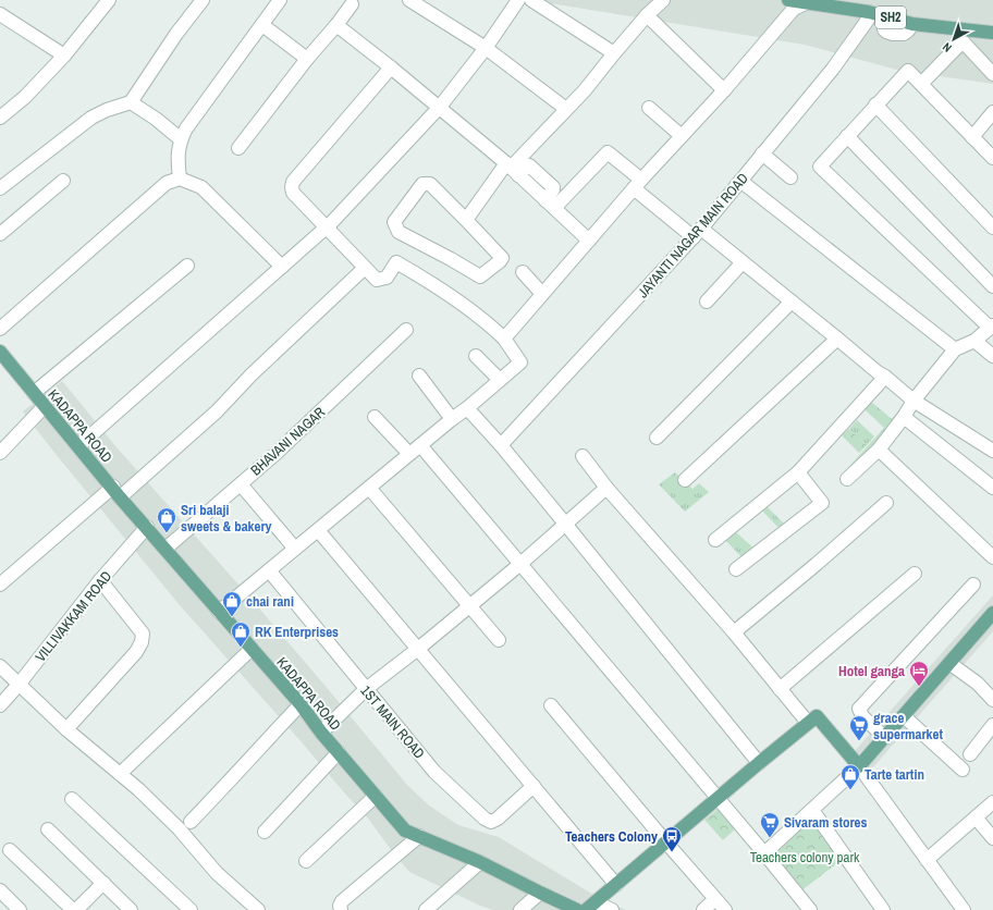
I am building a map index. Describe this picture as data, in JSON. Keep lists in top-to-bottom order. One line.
{"streets":{"main road":["SH2","KADAPPA ROAD"],"street":["JAYANTI NAGAR MAIN ROAD","BHAVANI NAGAR","VILLIVAKKAM ROAD","1ST MAIN ROAD"]},"crossings":[["SH2","JAYANTI NAGAR MAIN ROAD"],["KADAPPA ROAD","BHAVANI NAGAR"],["KADAPPA ROAD","VILLIVAKKAM ROAD"]],"parks":["Teachers colony park"],"places":{"shop":["Sri balaji sweets & bakery","chai rani","RK Enterprises","Tarte tartin"],"hotel":["Hotel ganga"],"supermarket":["grace supermarket","Sivaram stores"],"bus stop":["Teachers Colony"]},"north":"bottom left"}
